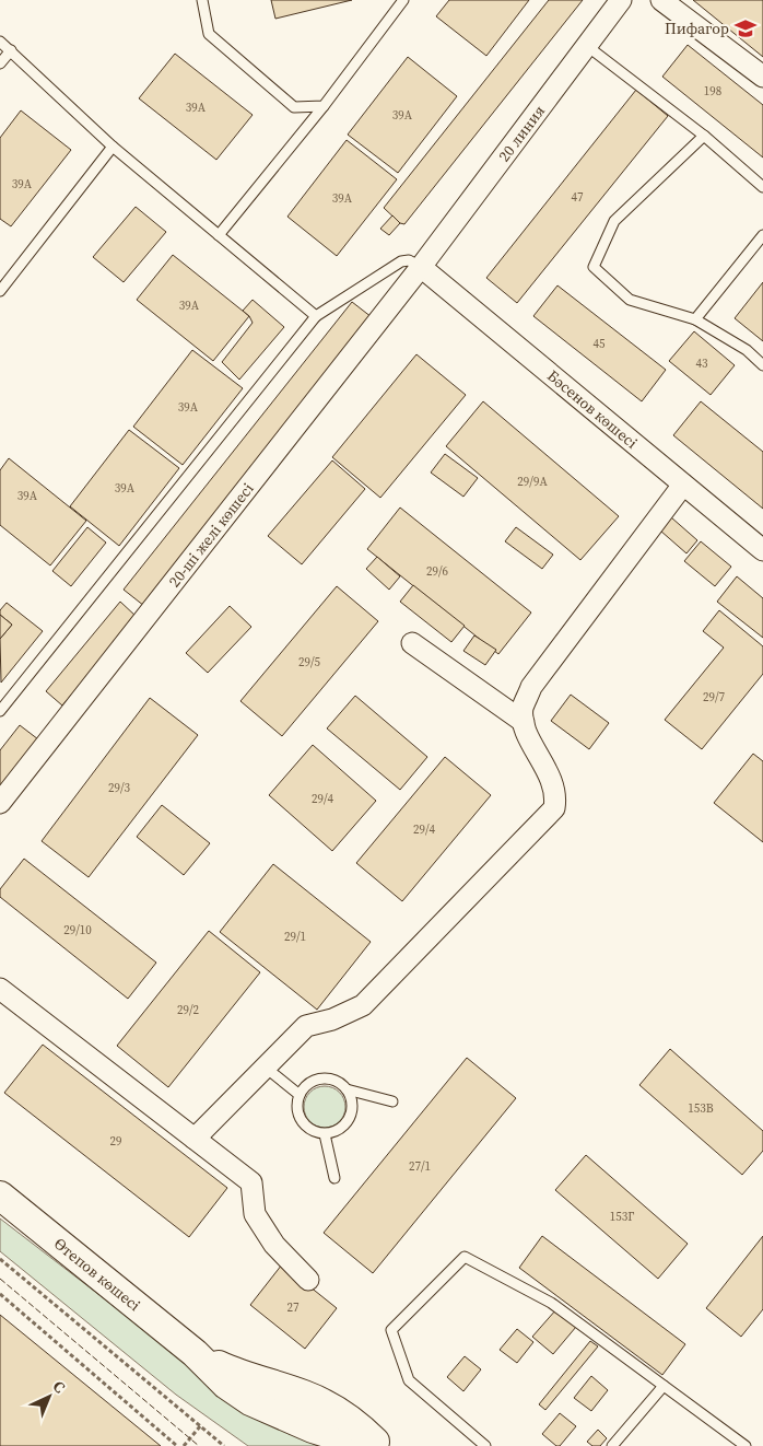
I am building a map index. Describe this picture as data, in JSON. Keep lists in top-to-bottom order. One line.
{"streets":{"street":["20 линия","Бәсенов көшесі","20-ші желі көшесі","Өтепов көшесі"]},"crossings":[["20 линия","Бәсенов көшесі"],["20 линия","20-ші желі көшесі"],["Бәсенов көшесі","20-ші желі көшесі"]],"places":{"school or university":["Пифагор"]},"house_numbers":["198","39А","39А","39А","47","39А","39А","45","43","39А","29/9А","39А","39А","29/6","29/5","29/7","29/3","29/4","29/4","29/10","29/1","29/2","153В","29","27/1","153Г","27"],"north":"top right"}
